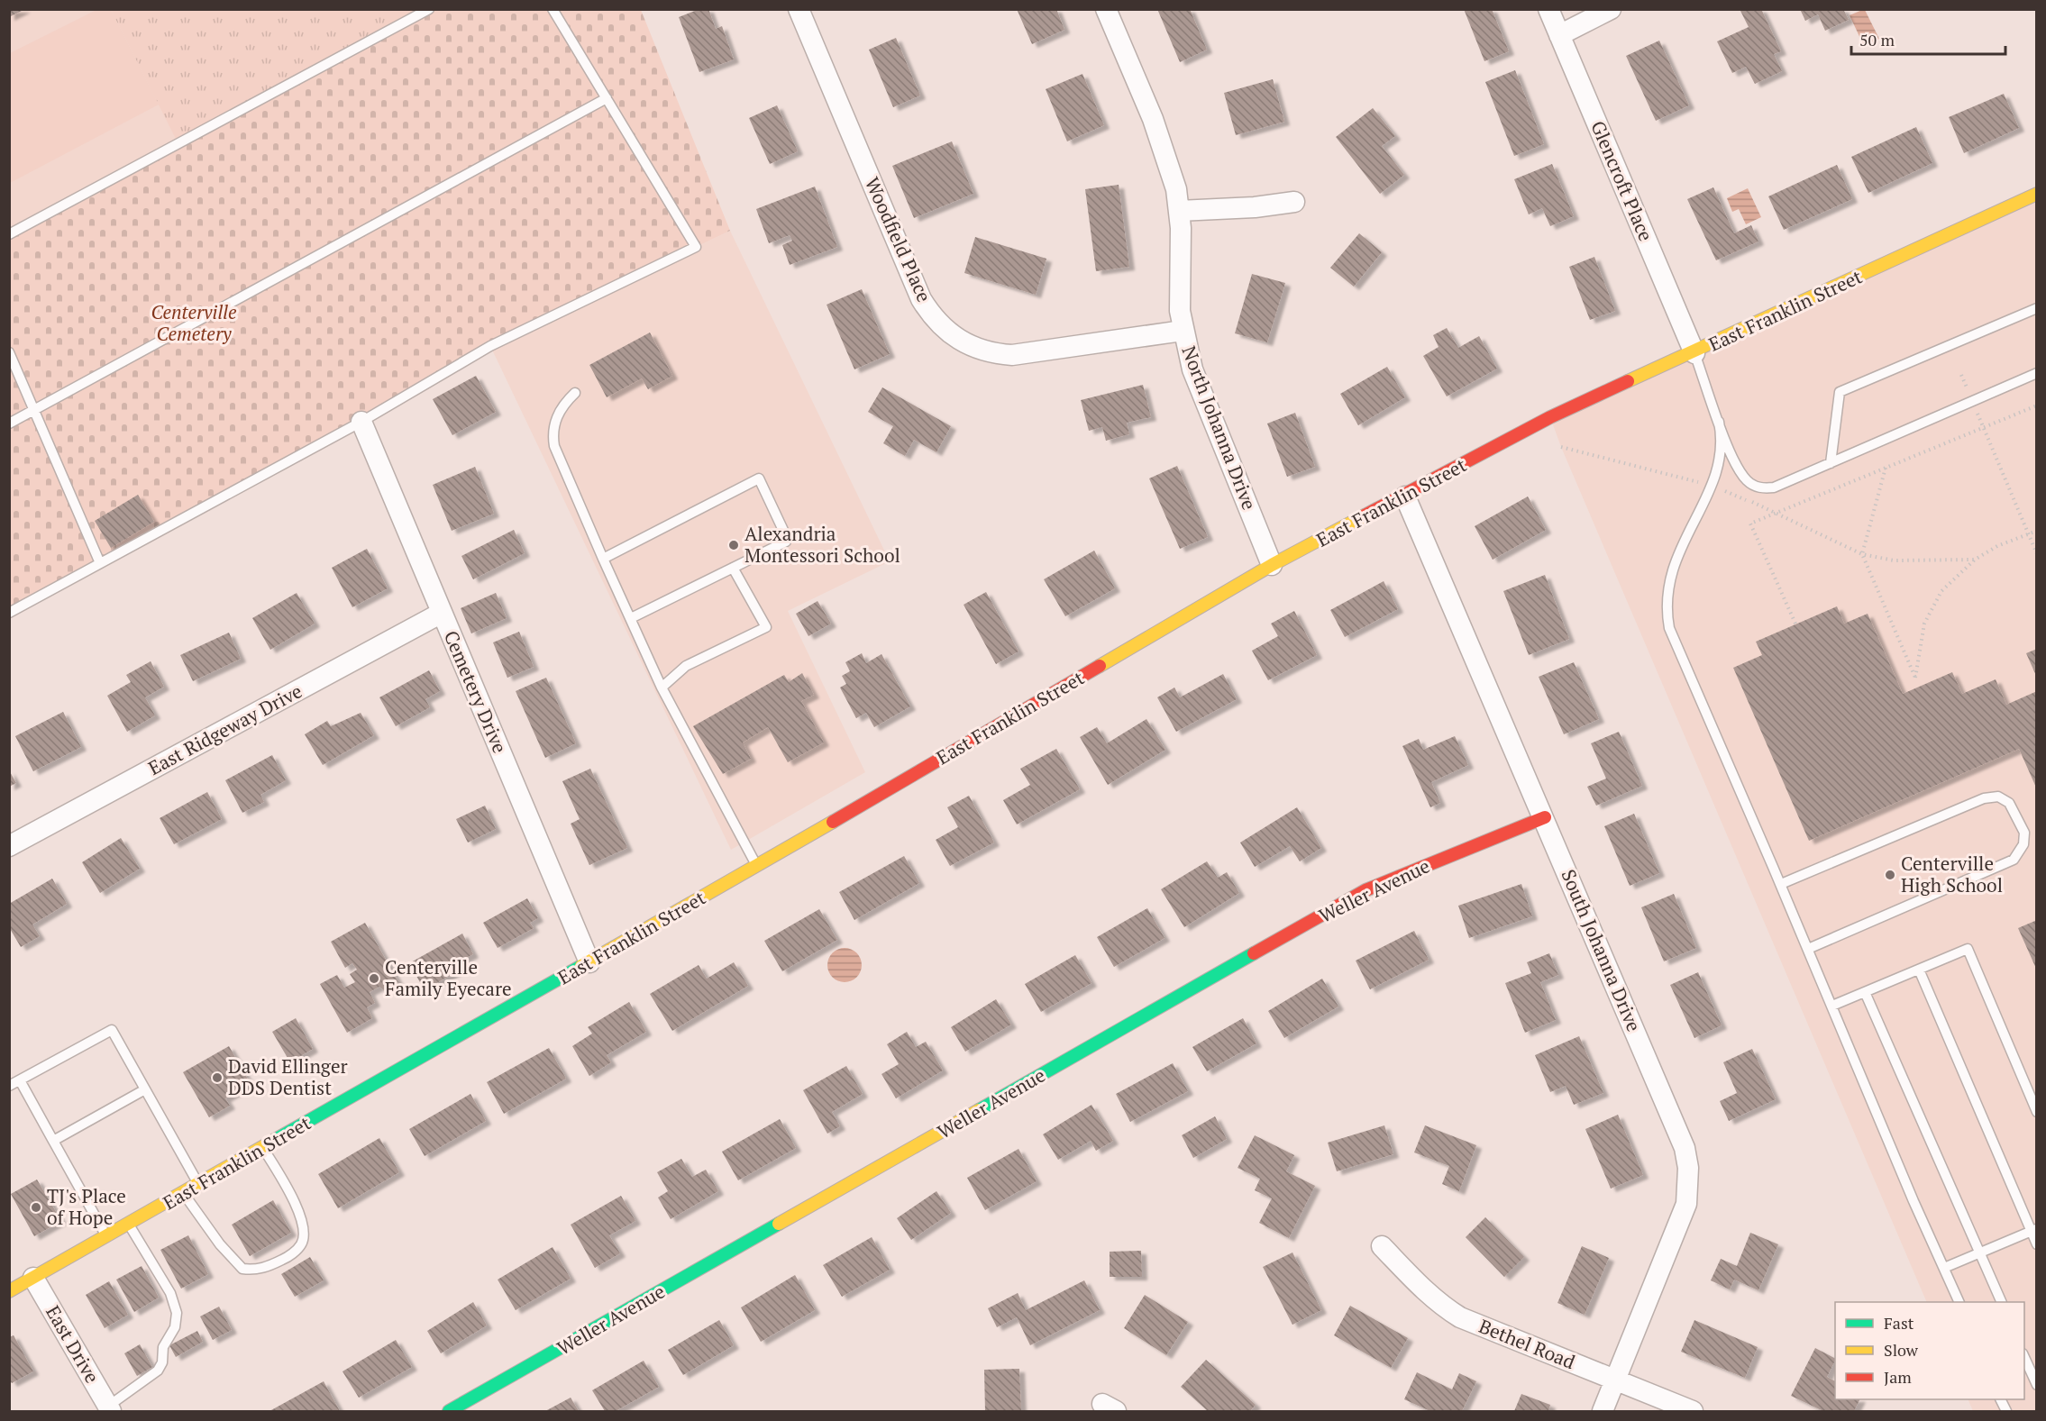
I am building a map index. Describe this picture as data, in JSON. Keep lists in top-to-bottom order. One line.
{"streets":{"street":["Glencroft Place","Woodfield Place","East Franklin Street","North Johanna Drive","Cemetery Drive","East Ridgeway Drive","Weller Avenue","South Johanna Drive","East Drive","Bethel Road"]},"crossings":[["Glencroft Place","East Franklin Street"],["Woodfield Place","North Johanna Drive"],["East Franklin Street","North Johanna Drive"],["East Franklin Street","Cemetery Drive"],["East Franklin Street","South Johanna Drive"],["East Franklin Street","East Drive"],["Cemetery Drive","East Ridgeway Drive"],["Weller Avenue","South Johanna Drive"],["South Johanna Drive","Bethel Road"]],"parks":["Centerville Cemetery"],"places":["Alexandria Montessori School","Centerville High School","Centerville Family Eyecare","David Ellinger DDS Dentist","TJ's Place of Hope"],"legend":["Fast","Slow","Jam"],"scale_bar":"50 m"}
